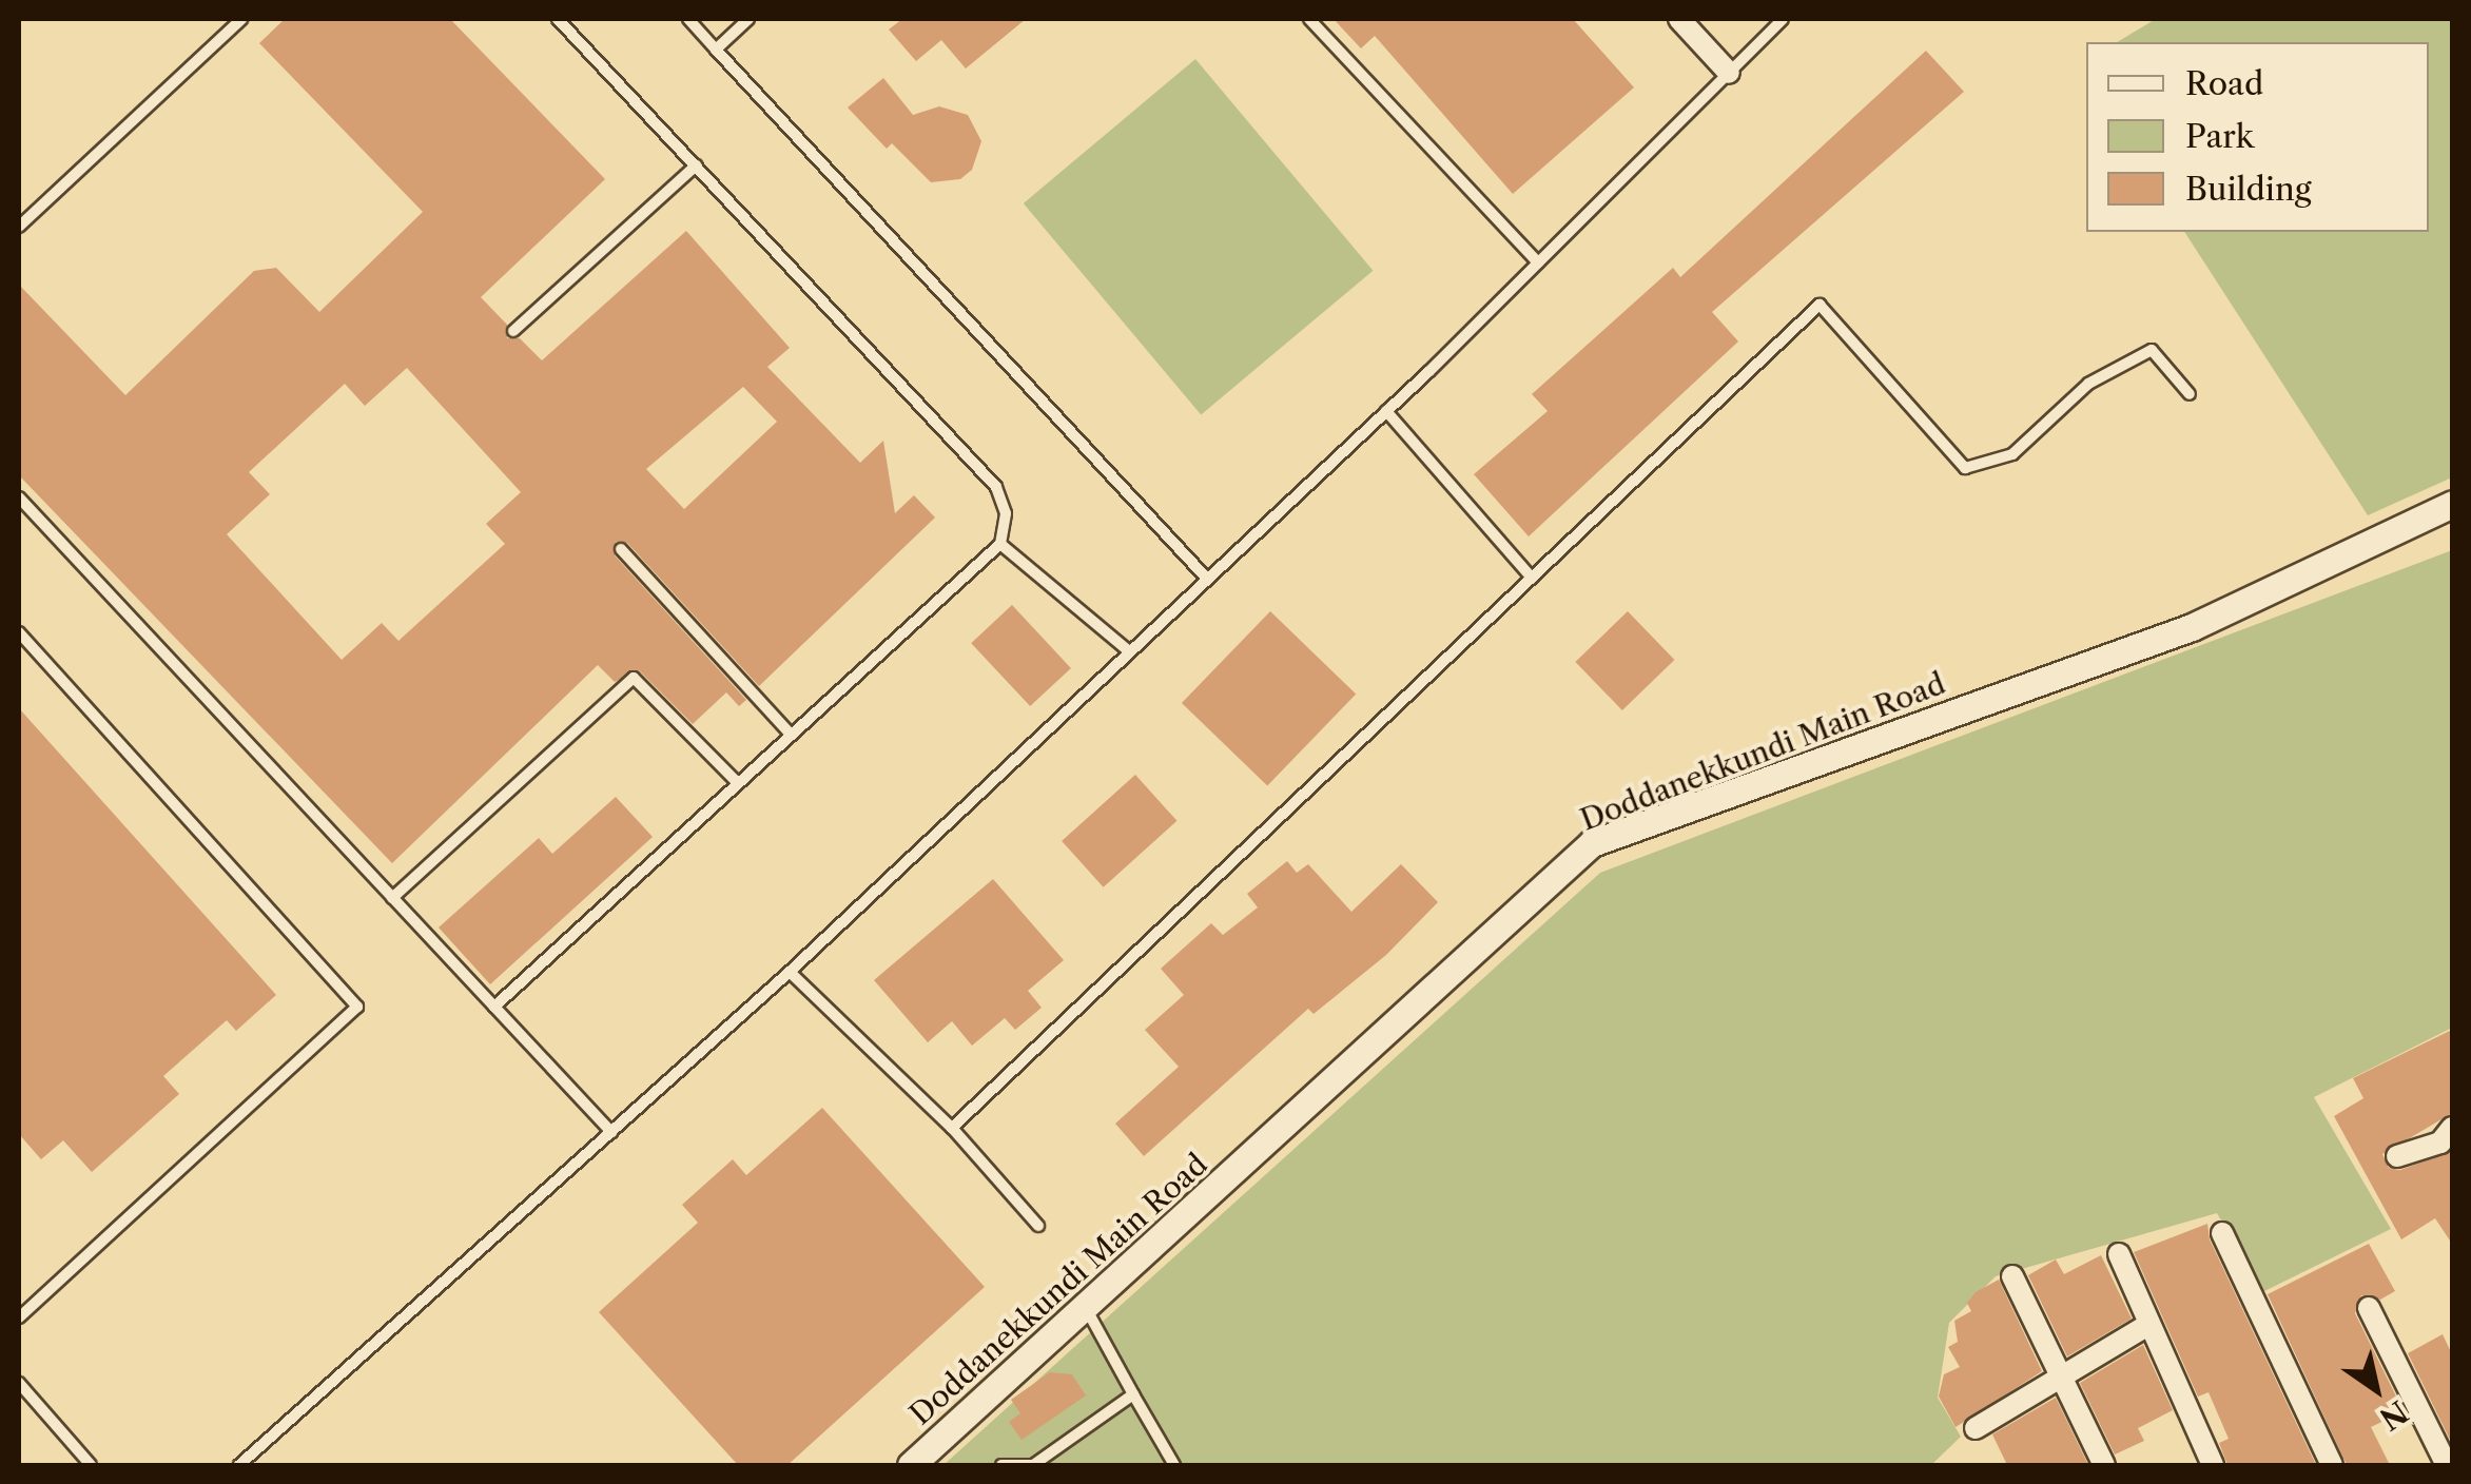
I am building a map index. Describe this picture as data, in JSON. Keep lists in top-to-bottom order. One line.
{"streets":{"street":["Doddanekkundi Main Road"]},"legend":["Road","Park","Building"],"north":"bottom right"}
